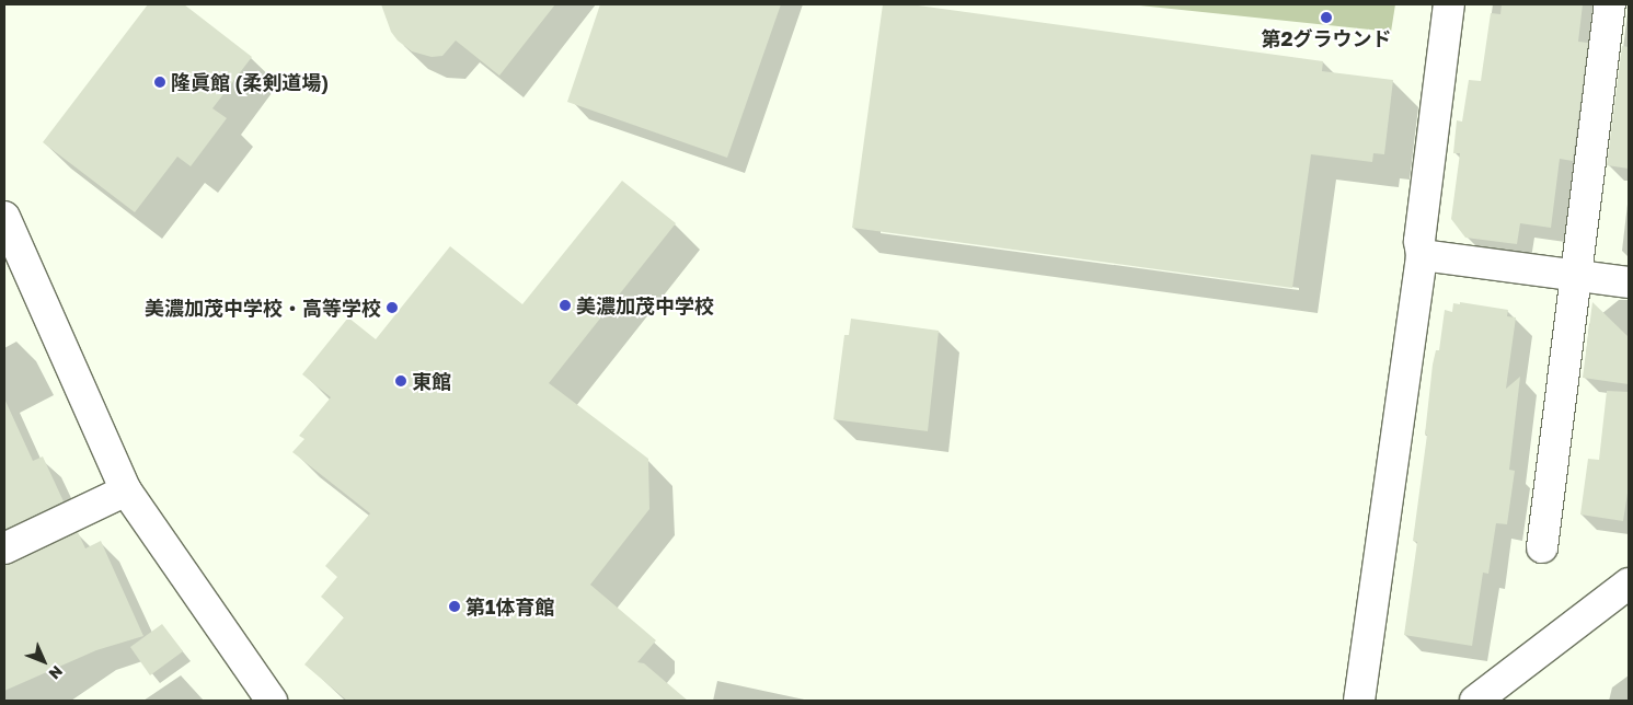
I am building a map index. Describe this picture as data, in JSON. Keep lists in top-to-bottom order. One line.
{"places":["第2グラウンド","隆眞館 (柔剣道場)","美濃加茂中学校","美濃加茂中学校・高等学校","東館","第1体育館"],"north":"bottom right"}
